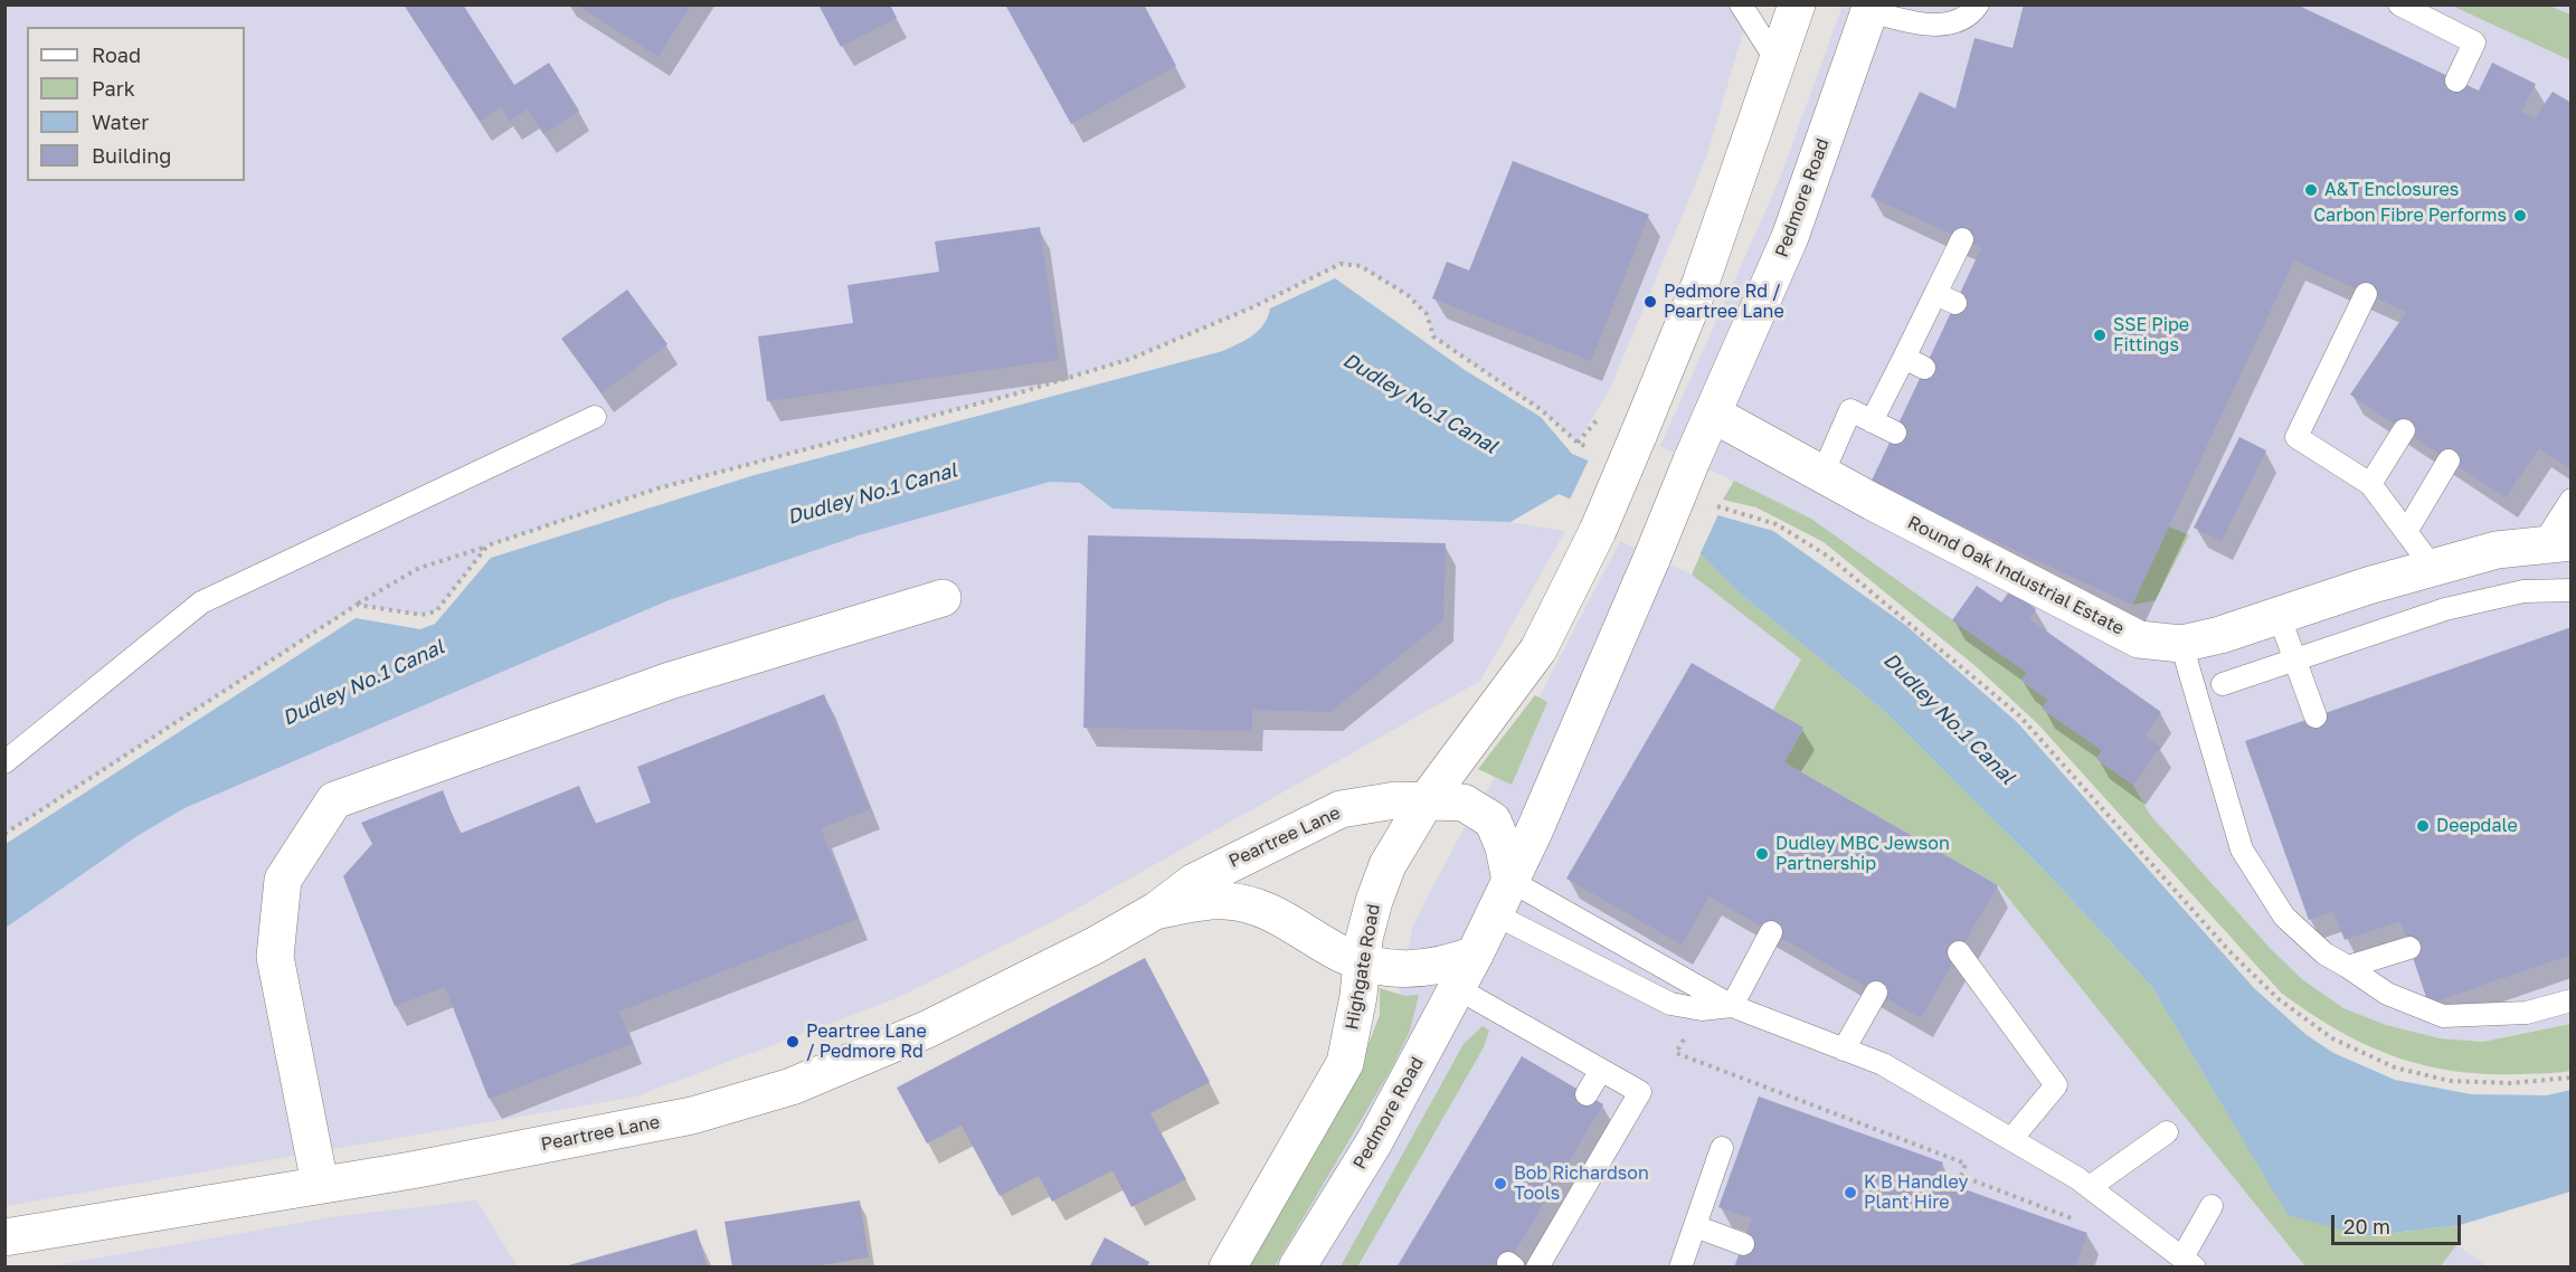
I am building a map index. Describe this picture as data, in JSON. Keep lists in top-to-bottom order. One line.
{"streets":{"main road":["Pedmore Road","Round Oak Industrial Estate","Peartree Lane","Highgate Road"]},"crossings":[["Pedmore Road","Round Oak Industrial Estate"],["Pedmore Road","Peartree Lane"],["Pedmore Road","Highgate Road"],["Peartree Lane","Highgate Road"]],"water":["Dudley No.1 Canal"],"places":["A&T Enclosures","Carbon Fibre Performs","Pedmore Rd / Peartree Lane","SSE Pipe Fittings","Deepdale","Dudley MBC Jewson Partnership","Peartree Lane / Pedmore Rd","Bob Richardson Tools","K B Handley Plant Hire"],"legend":["Road","Park","Water","Building"],"scale_bar":"20 m"}
